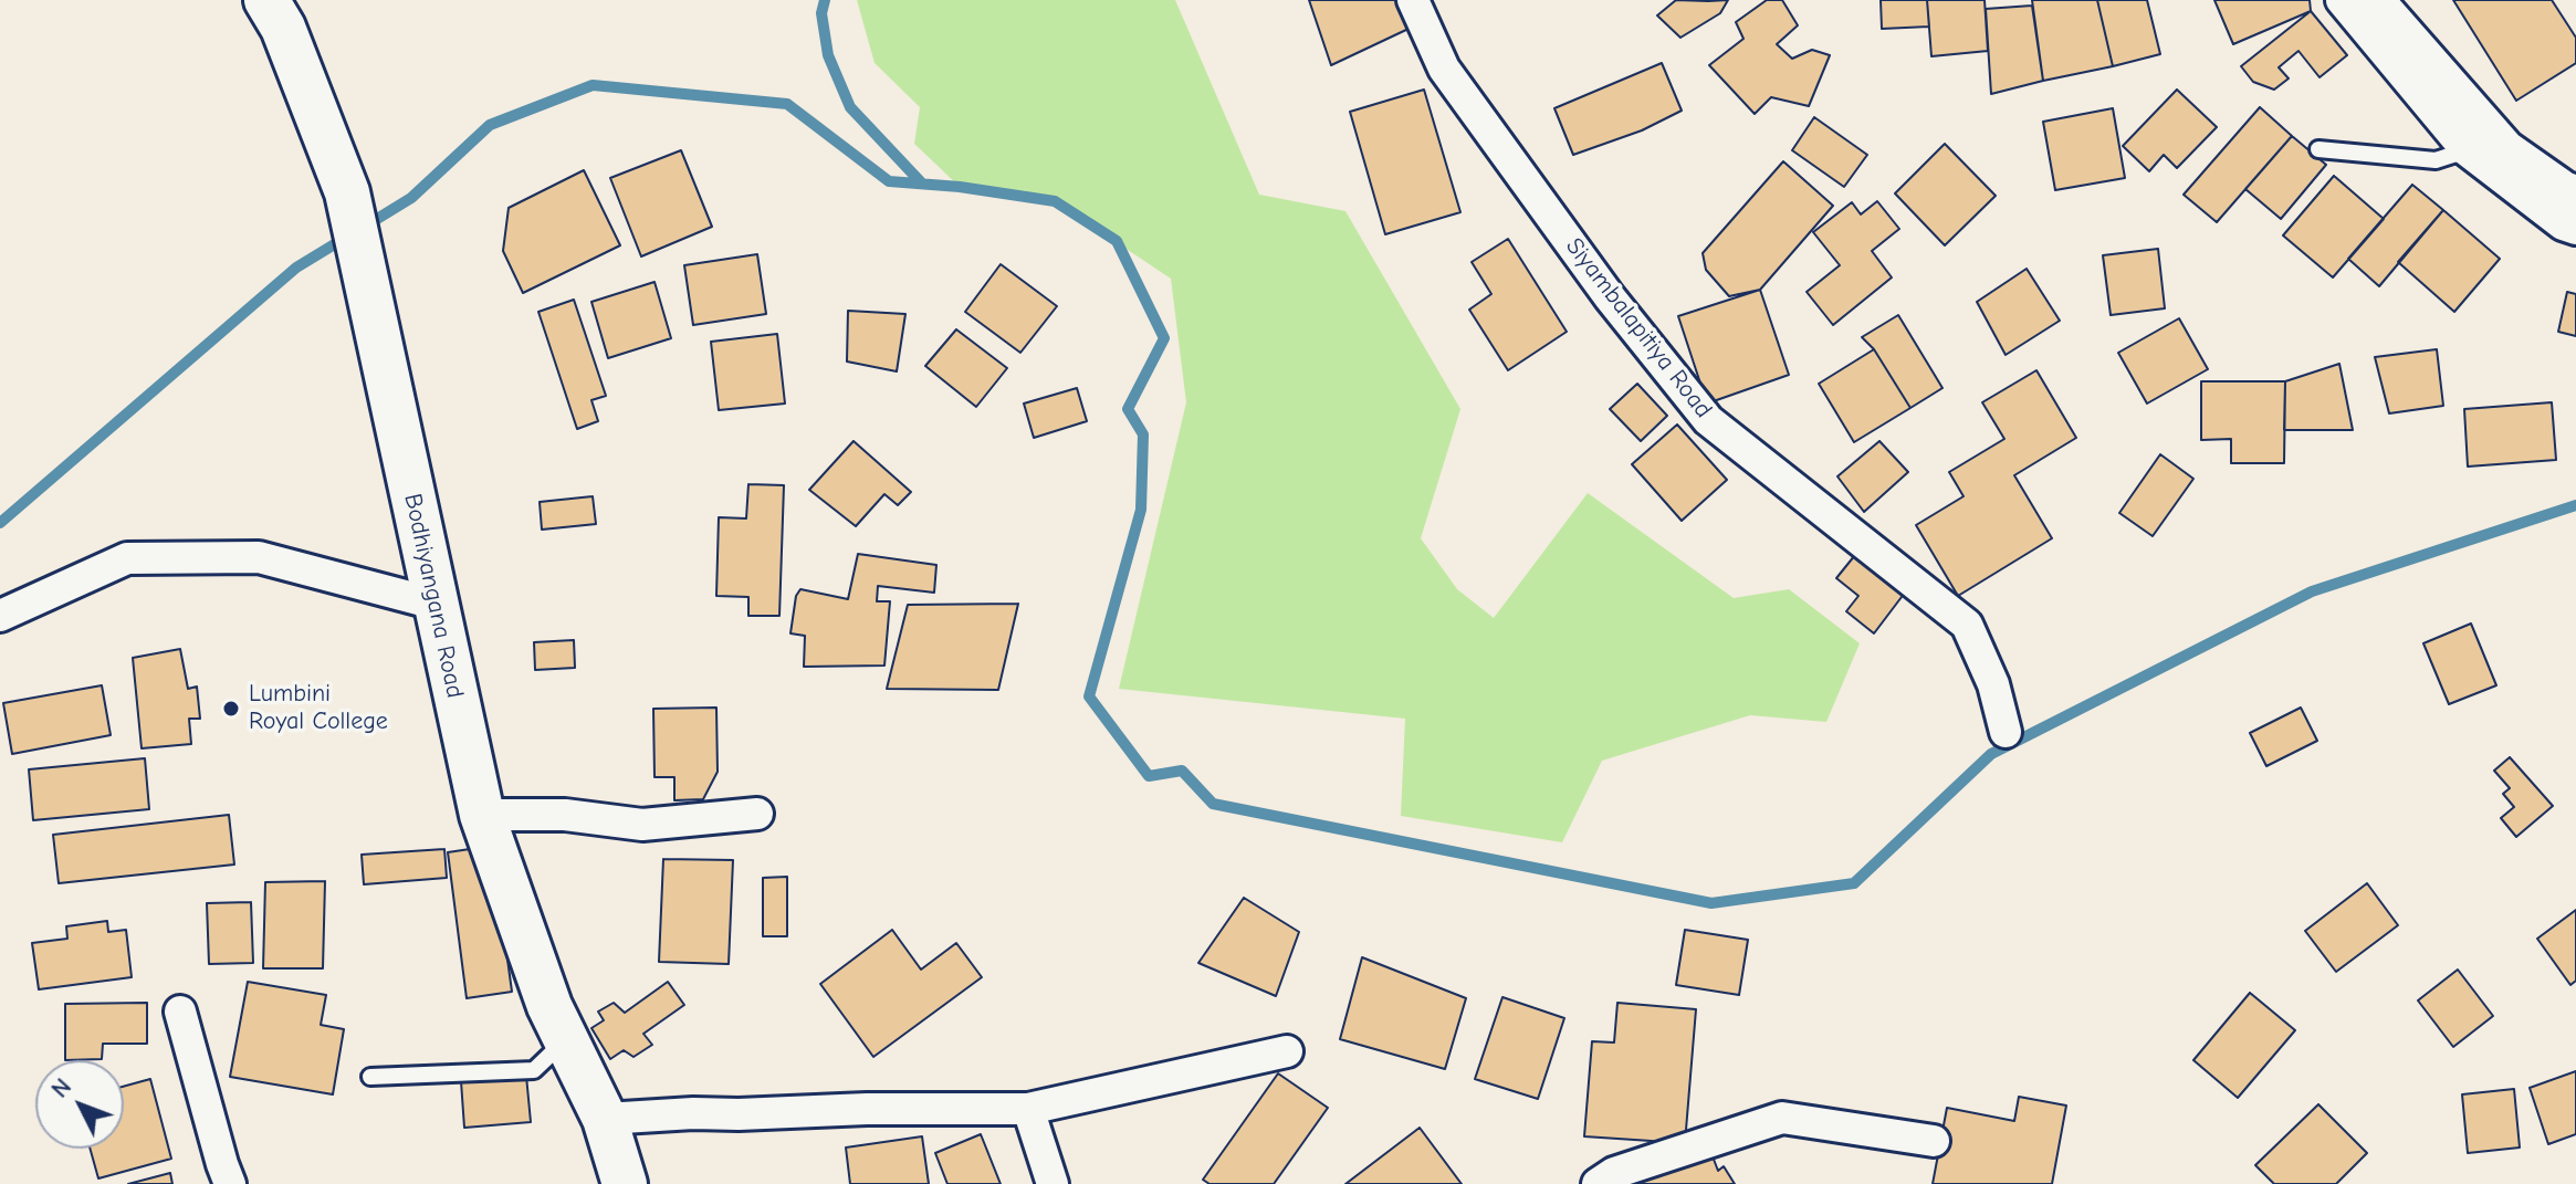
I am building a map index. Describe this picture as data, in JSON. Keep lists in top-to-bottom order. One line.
{"streets":{"street":["Siyambalapitiya Road","Bodhiyangana Road"]},"places":["Lumbini Royal College"],"north":"top left"}
